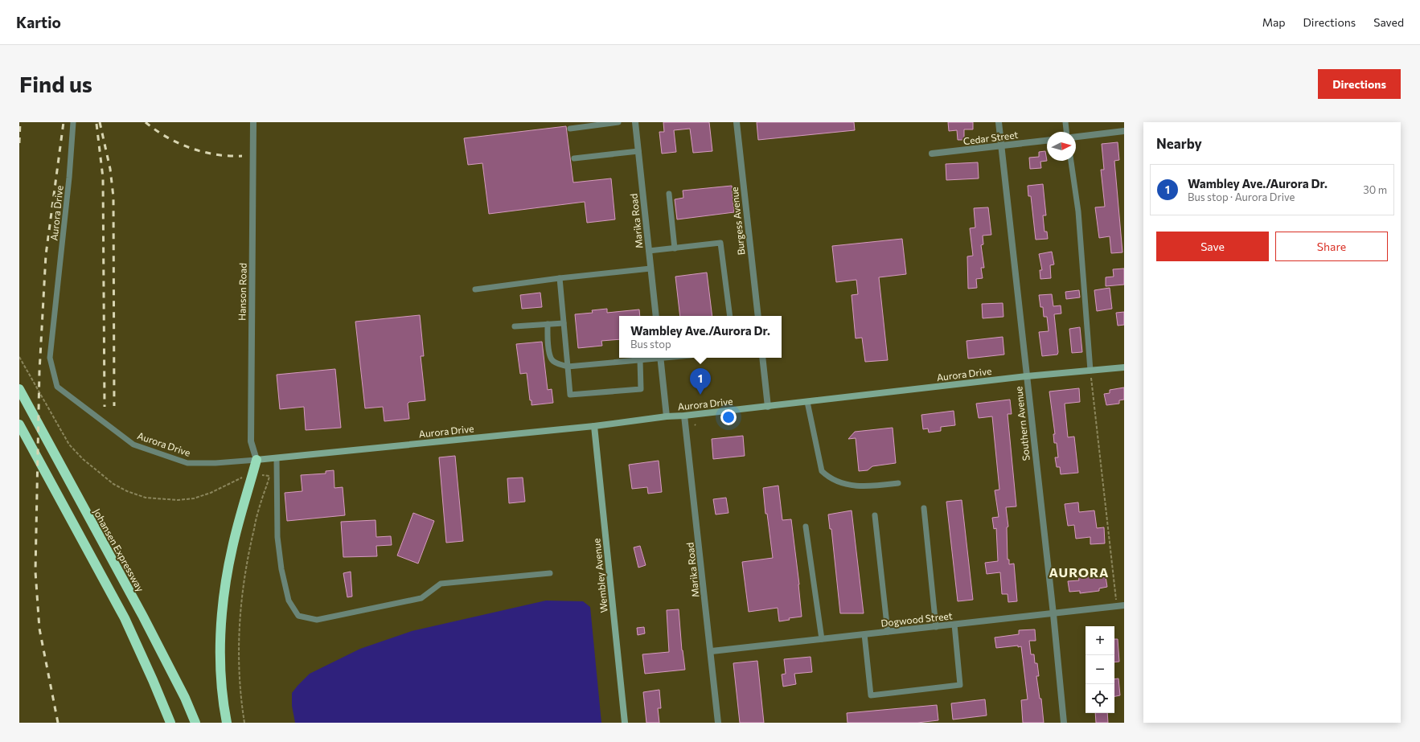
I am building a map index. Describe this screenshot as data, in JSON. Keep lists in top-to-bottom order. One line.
{"streets":{"highway":["Johansen Expressway"],"street":["Cedar Street","Aurora Drive","Marika Road","Burgess Avenue","Hanson Road","Southern Avenue","Wembley Avenue","Dogwood Street"]},"crossings":[["Cedar Street","Southern Avenue"],["Aurora Drive","Marika Road"],["Aurora Drive","Hanson Road"],["Aurora Drive","Southern Avenue"],["Aurora Drive","Wembley Avenue"],["Marika Road","Dogwood Street"],["Southern Avenue","Dogwood Street"]],"districts":["AURORA"],"north":"right","page":{"header":"Kartio","nav":["Map","Directions","Saved"],"buttons":["Directions",["Save","Share"]],"title":"Find us","heading":"Nearby","list":[{"mark":"1","name":"Wambley Ave./Aurora Dr.","note":"Bus stop · Aurora Drive","value":"30 m"}],"popup":["Wambley Ave./Aurora Dr.","Bus stop"],"pins":"1","map_buttons":["+","−"]}}
